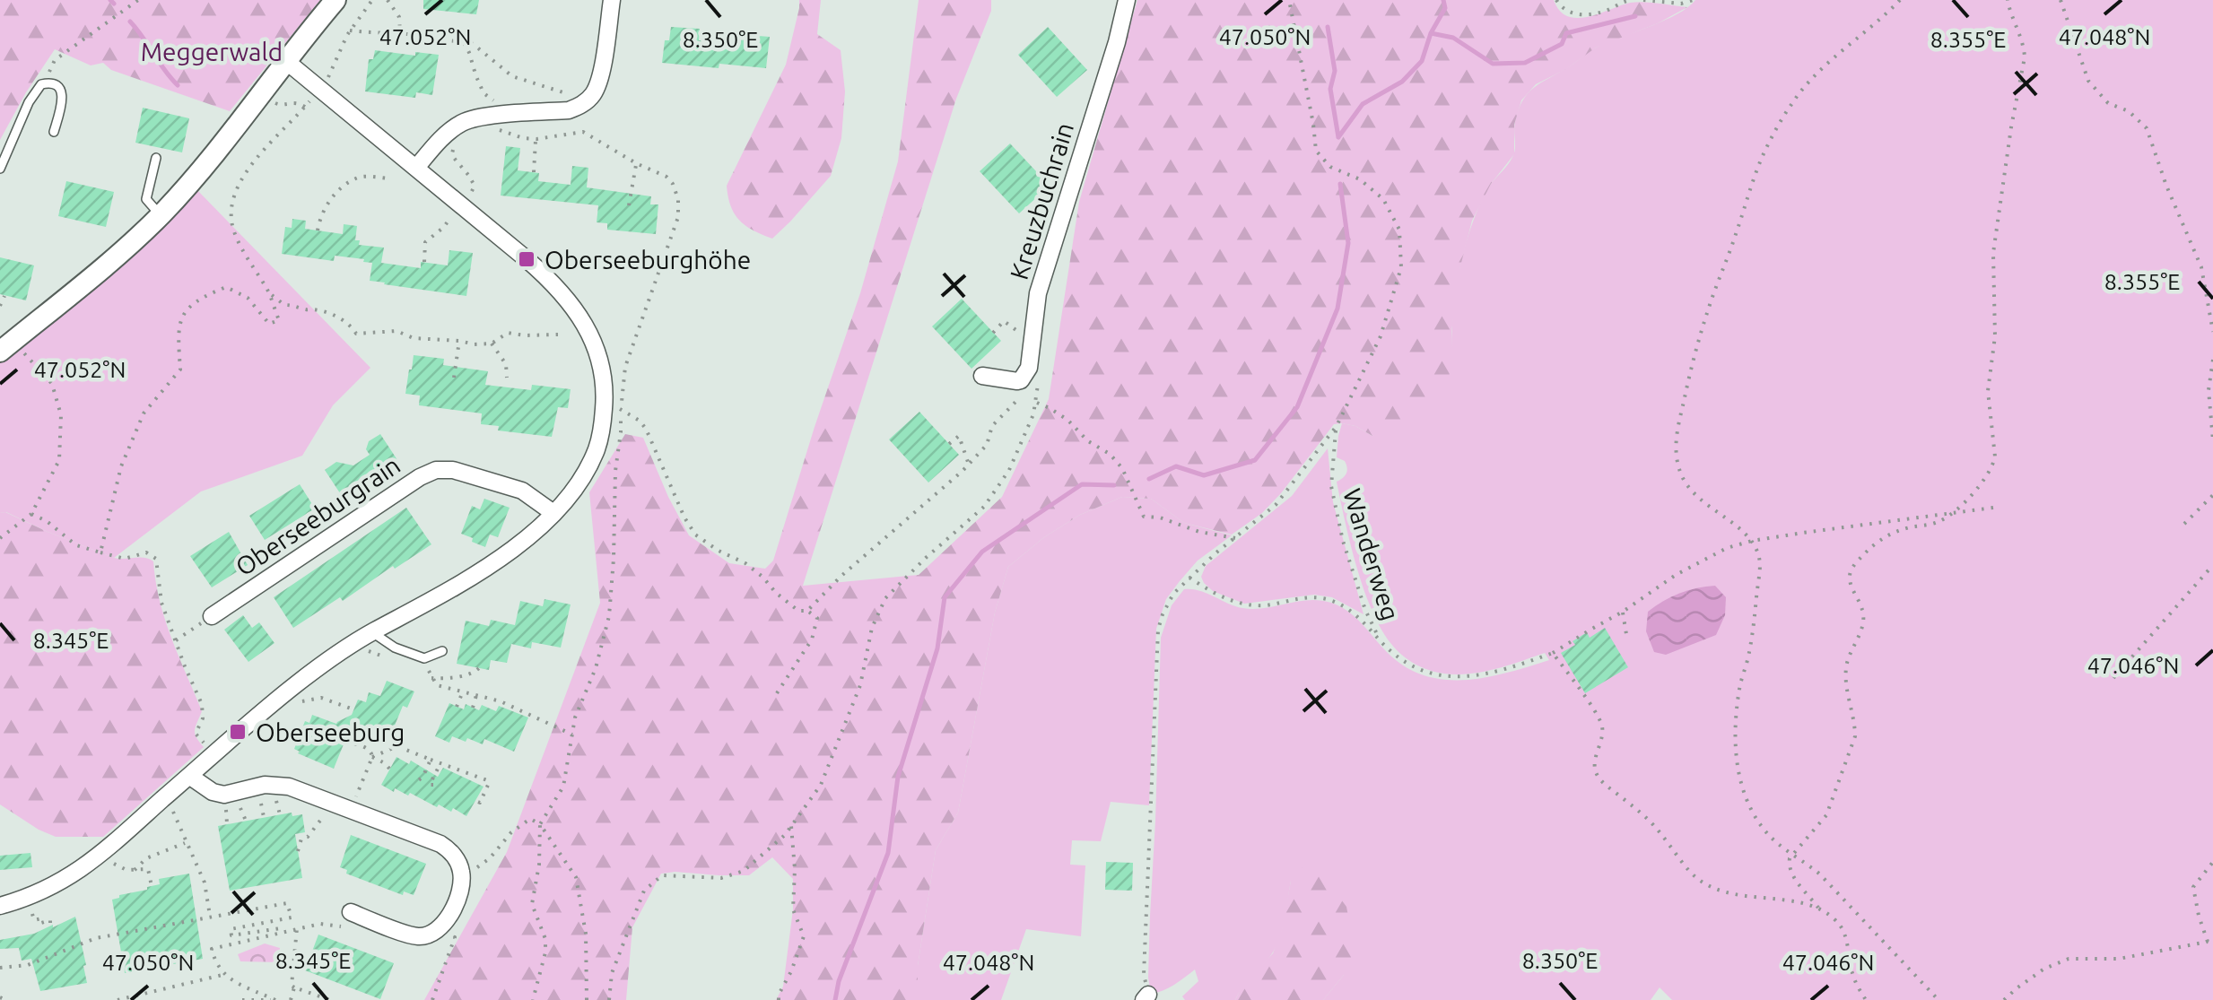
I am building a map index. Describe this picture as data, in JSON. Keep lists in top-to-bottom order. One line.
{"streets":{"street":["Kreuzbuchrain","Oberseeburgrain"],"path":["Wanderweg"]},"parks":["Meggerwald"],"places":{"transit":["Oberseeburghöhe","Oberseeburg"]},"coordinates":["47.052°N","47.050°N","47.048°N","8.350°E","8.355°E","8.345°E","47.046°N"]}
